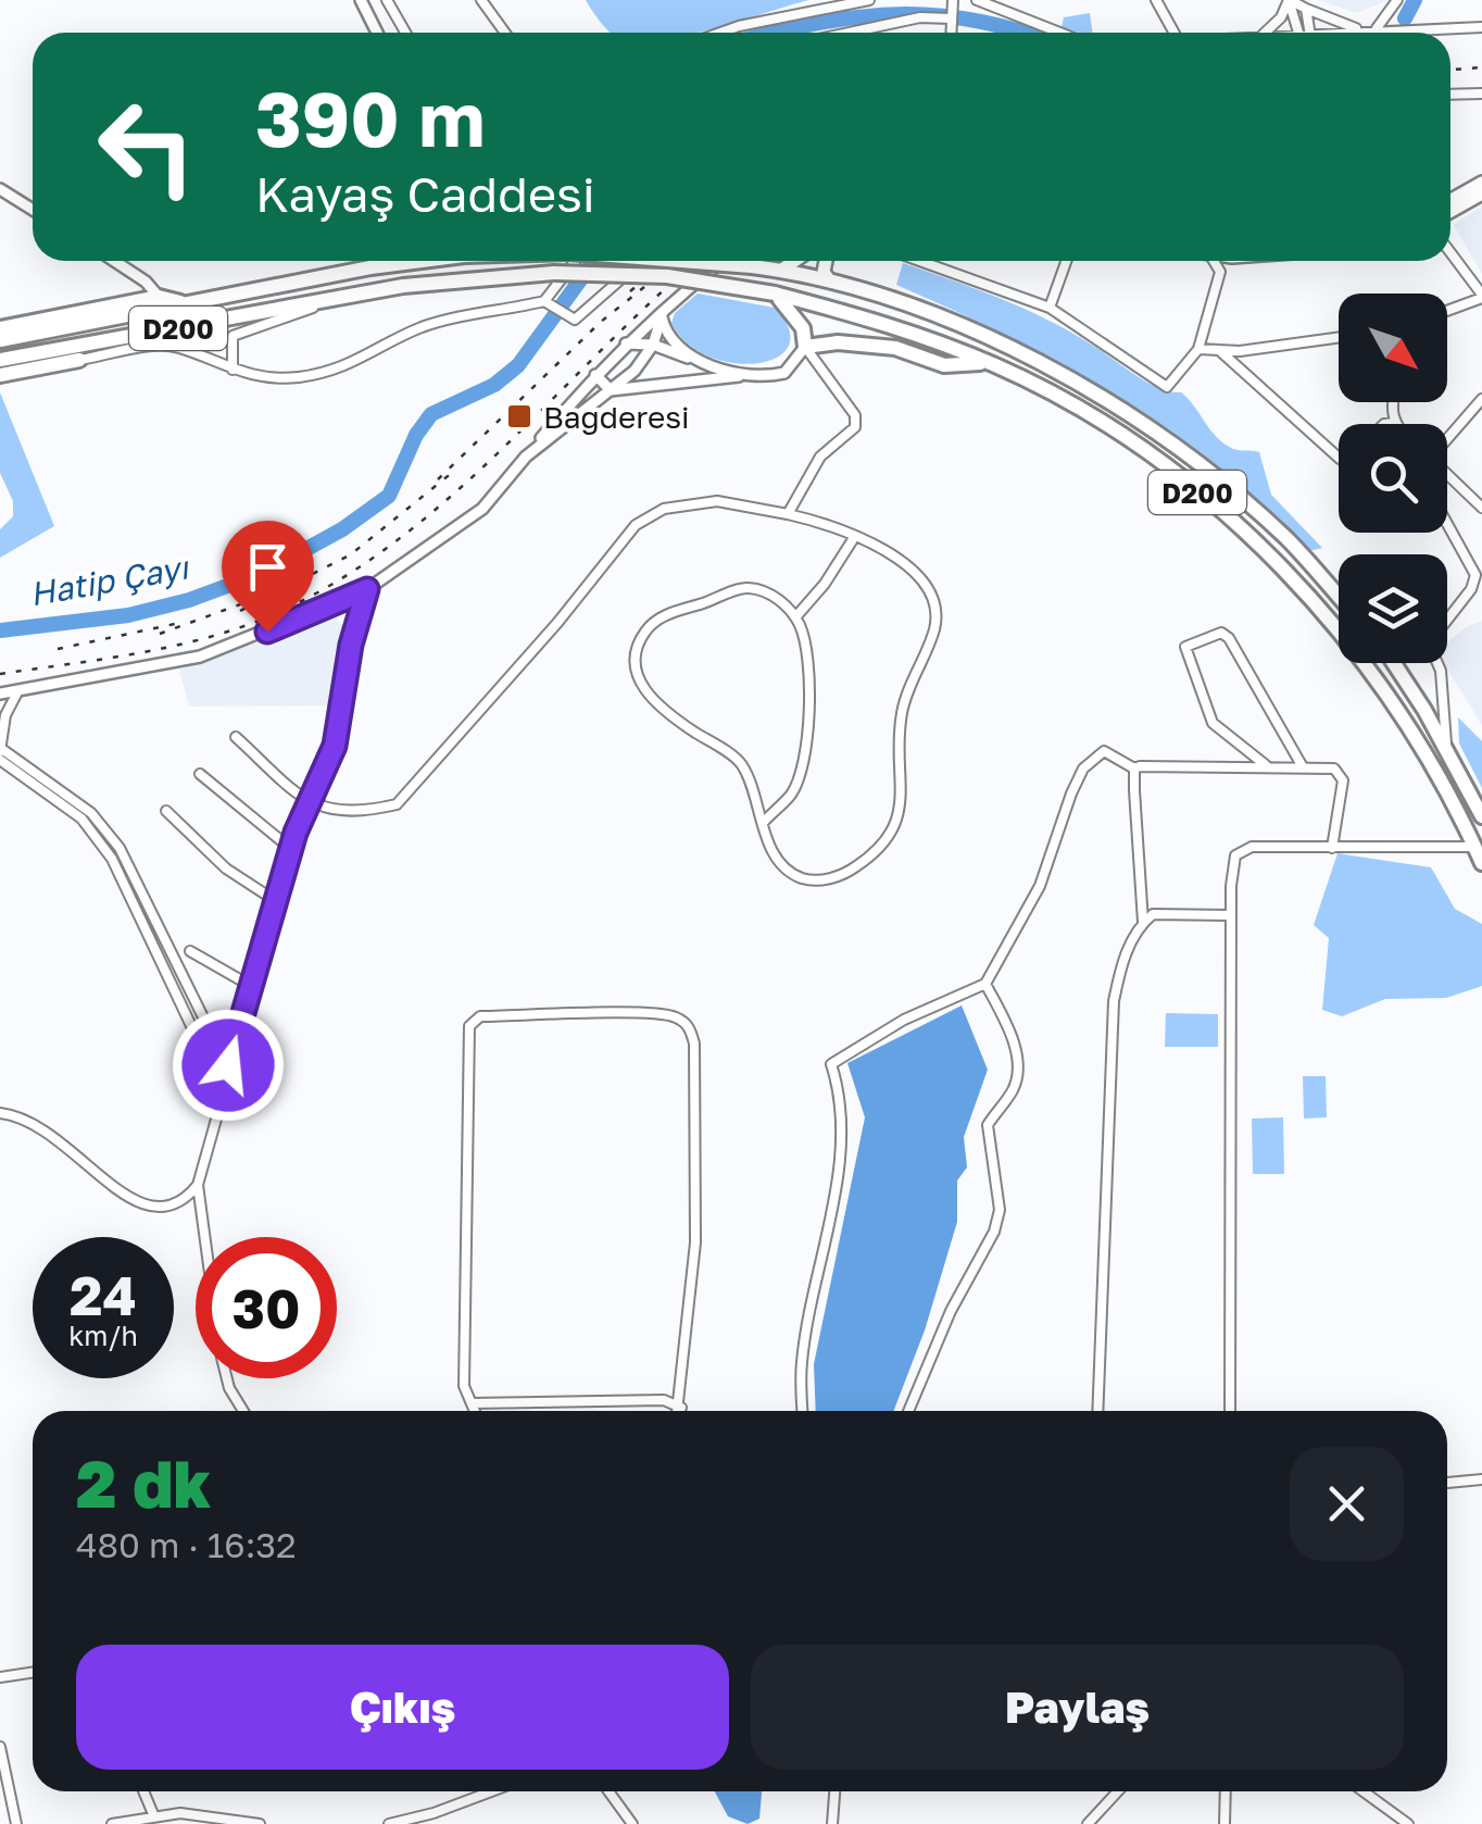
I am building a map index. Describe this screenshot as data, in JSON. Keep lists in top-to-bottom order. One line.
{"streets":{"highway":["D200"]},"water":["Hatip Çayı"],"places":{"transit":["Bağderesi"]},"north":"bottom right","page":{"turn":["390 m","Kayaş Caddesi"],"speed":"24 km/h","limit":"30","heading":["2 dk","480 m · 16:32"],"buttons":["Çıkış","Paylaş"]}}
